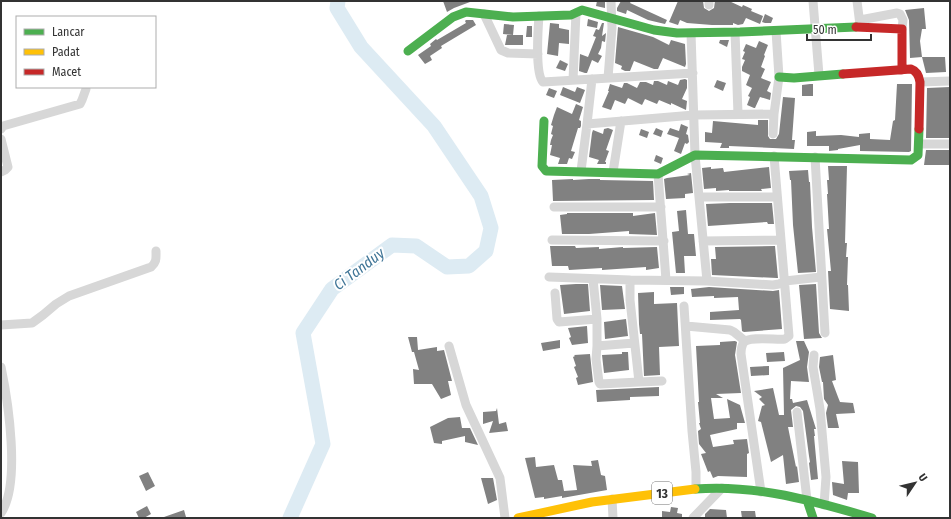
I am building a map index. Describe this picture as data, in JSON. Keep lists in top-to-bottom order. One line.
{"streets":{"main road":["13"]},"water":["Ci Tanduy"],"legend":["Lancar","Padat","Macet"],"scale_bar":"50 m","north":"top right"}
